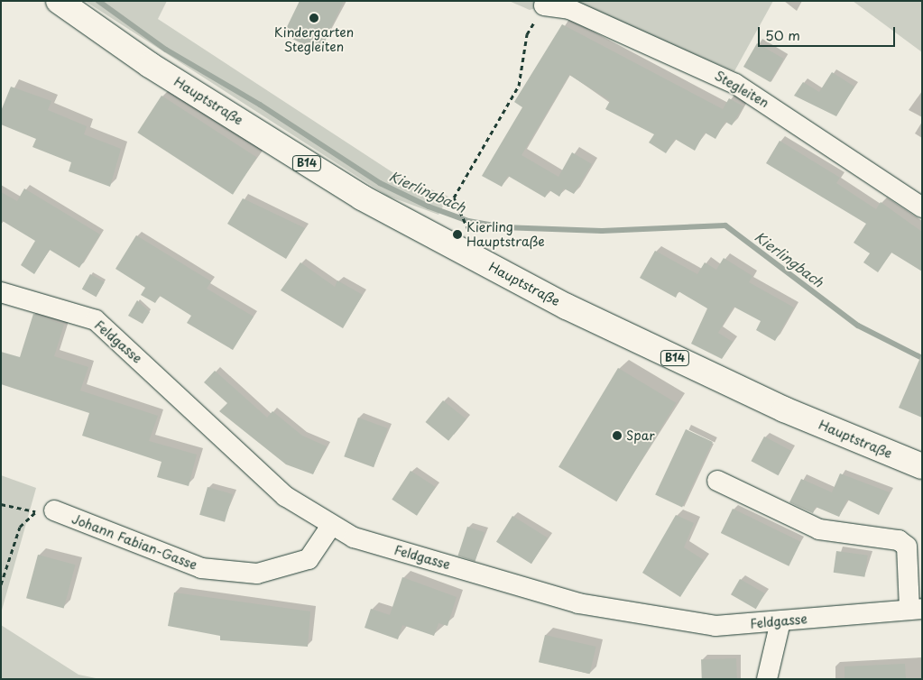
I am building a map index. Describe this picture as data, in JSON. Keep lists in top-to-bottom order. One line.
{"streets":{"main road":["Hauptstraße","B14"],"street":["Stegleiten","Feldgasse","Johann Fabian-Gasse"]},"crossings":[["Feldgasse","Johann Fabian-Gasse"]],"water":["Kierlingbach"],"places":["Kindergarten Stegleiten","Kierling Hauptstraße","Spar"],"scale_bar":"50 m"}
